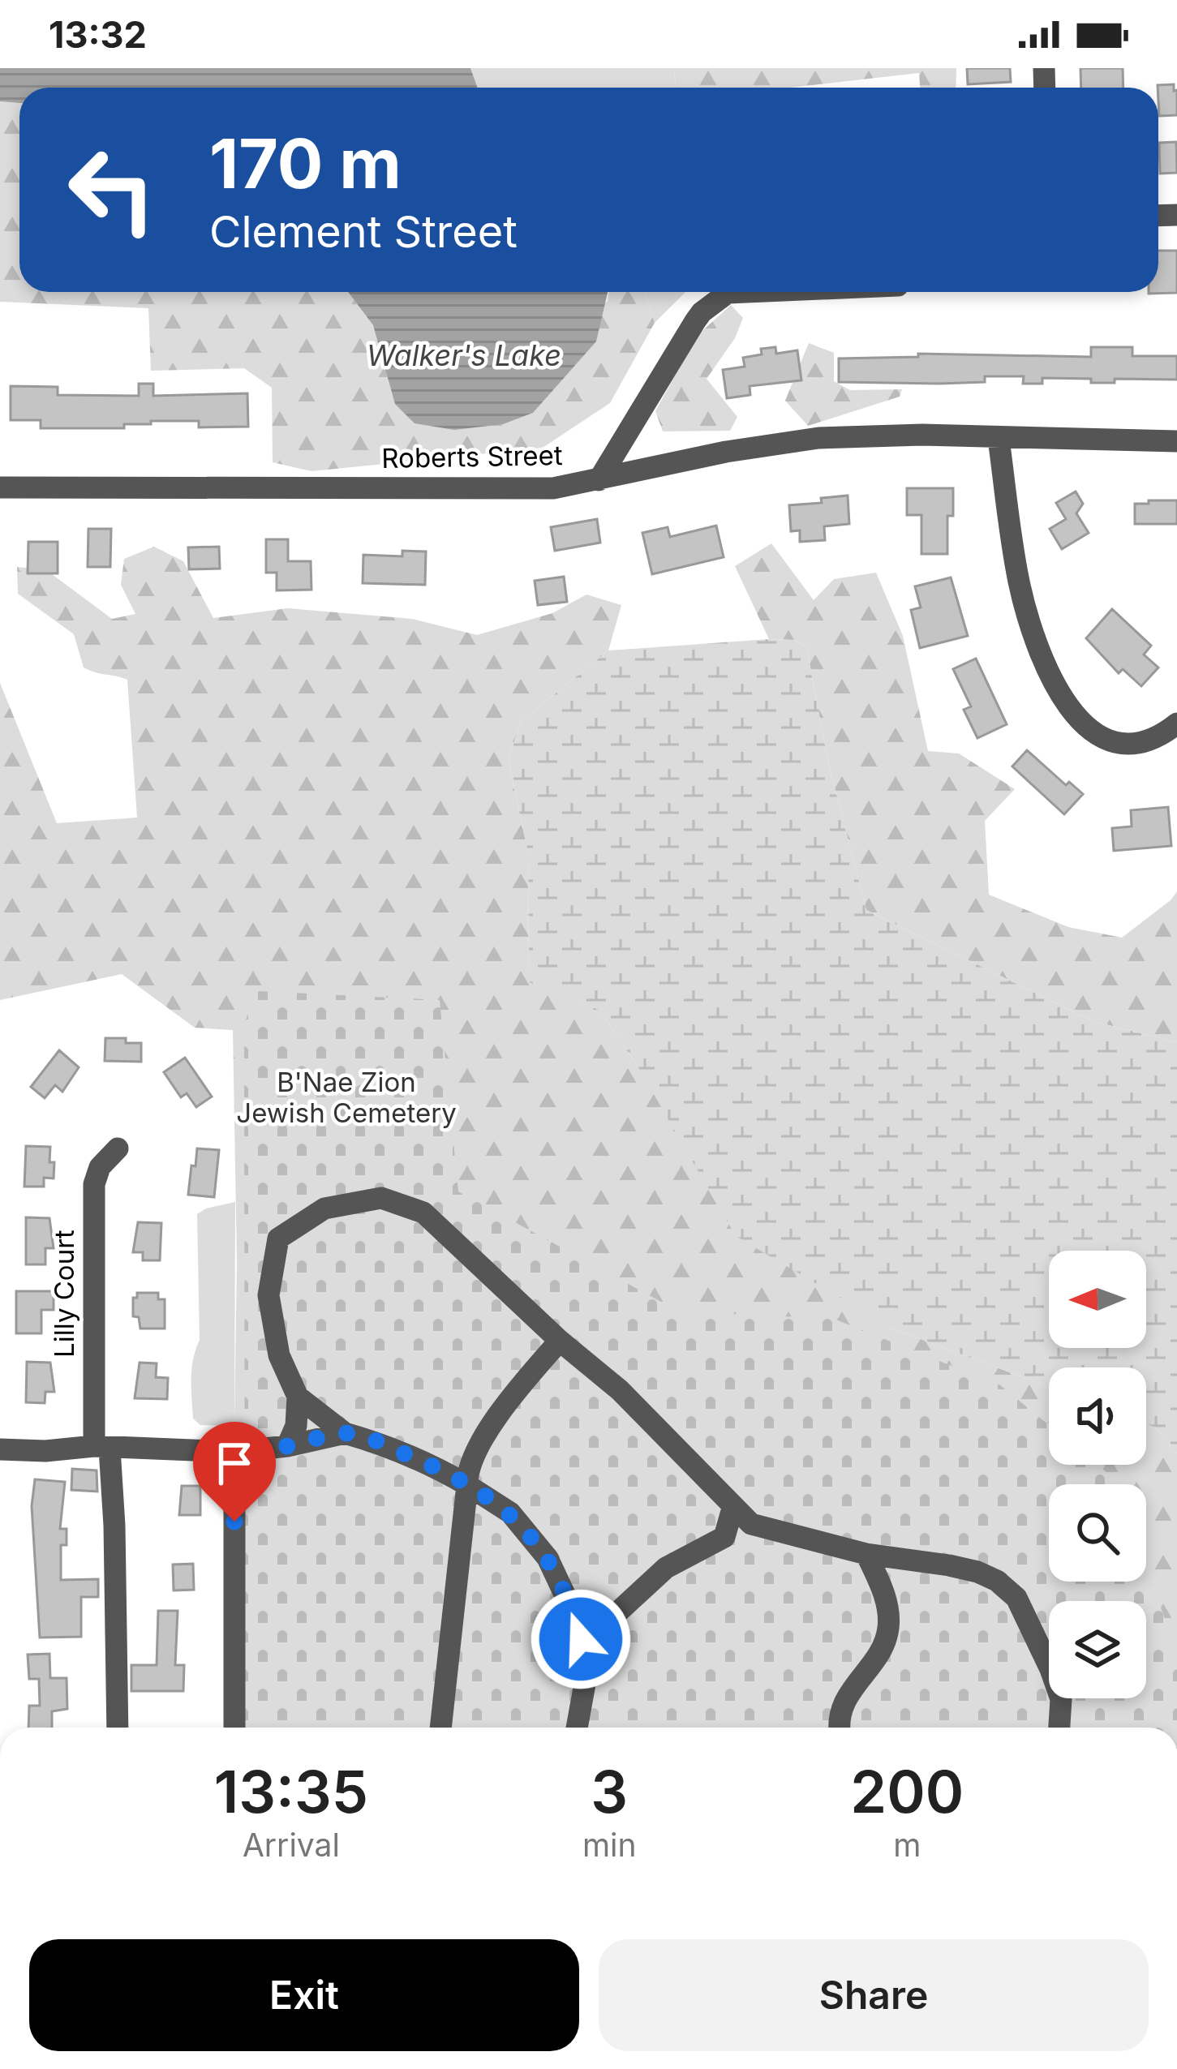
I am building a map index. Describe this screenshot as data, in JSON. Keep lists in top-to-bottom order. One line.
{"streets":{"street":["Roberts Street","Lilly Court"]},"water":["Walker's Lake"],"parks":["B'Nae Zion Jewish Cemetery"],"north":"left","page":{"status":"13:32","turn":["170 m","Clement Street"],"eta":["13:35","Arrival","3","min","200","m"],"buttons":["Exit","Share"]}}
